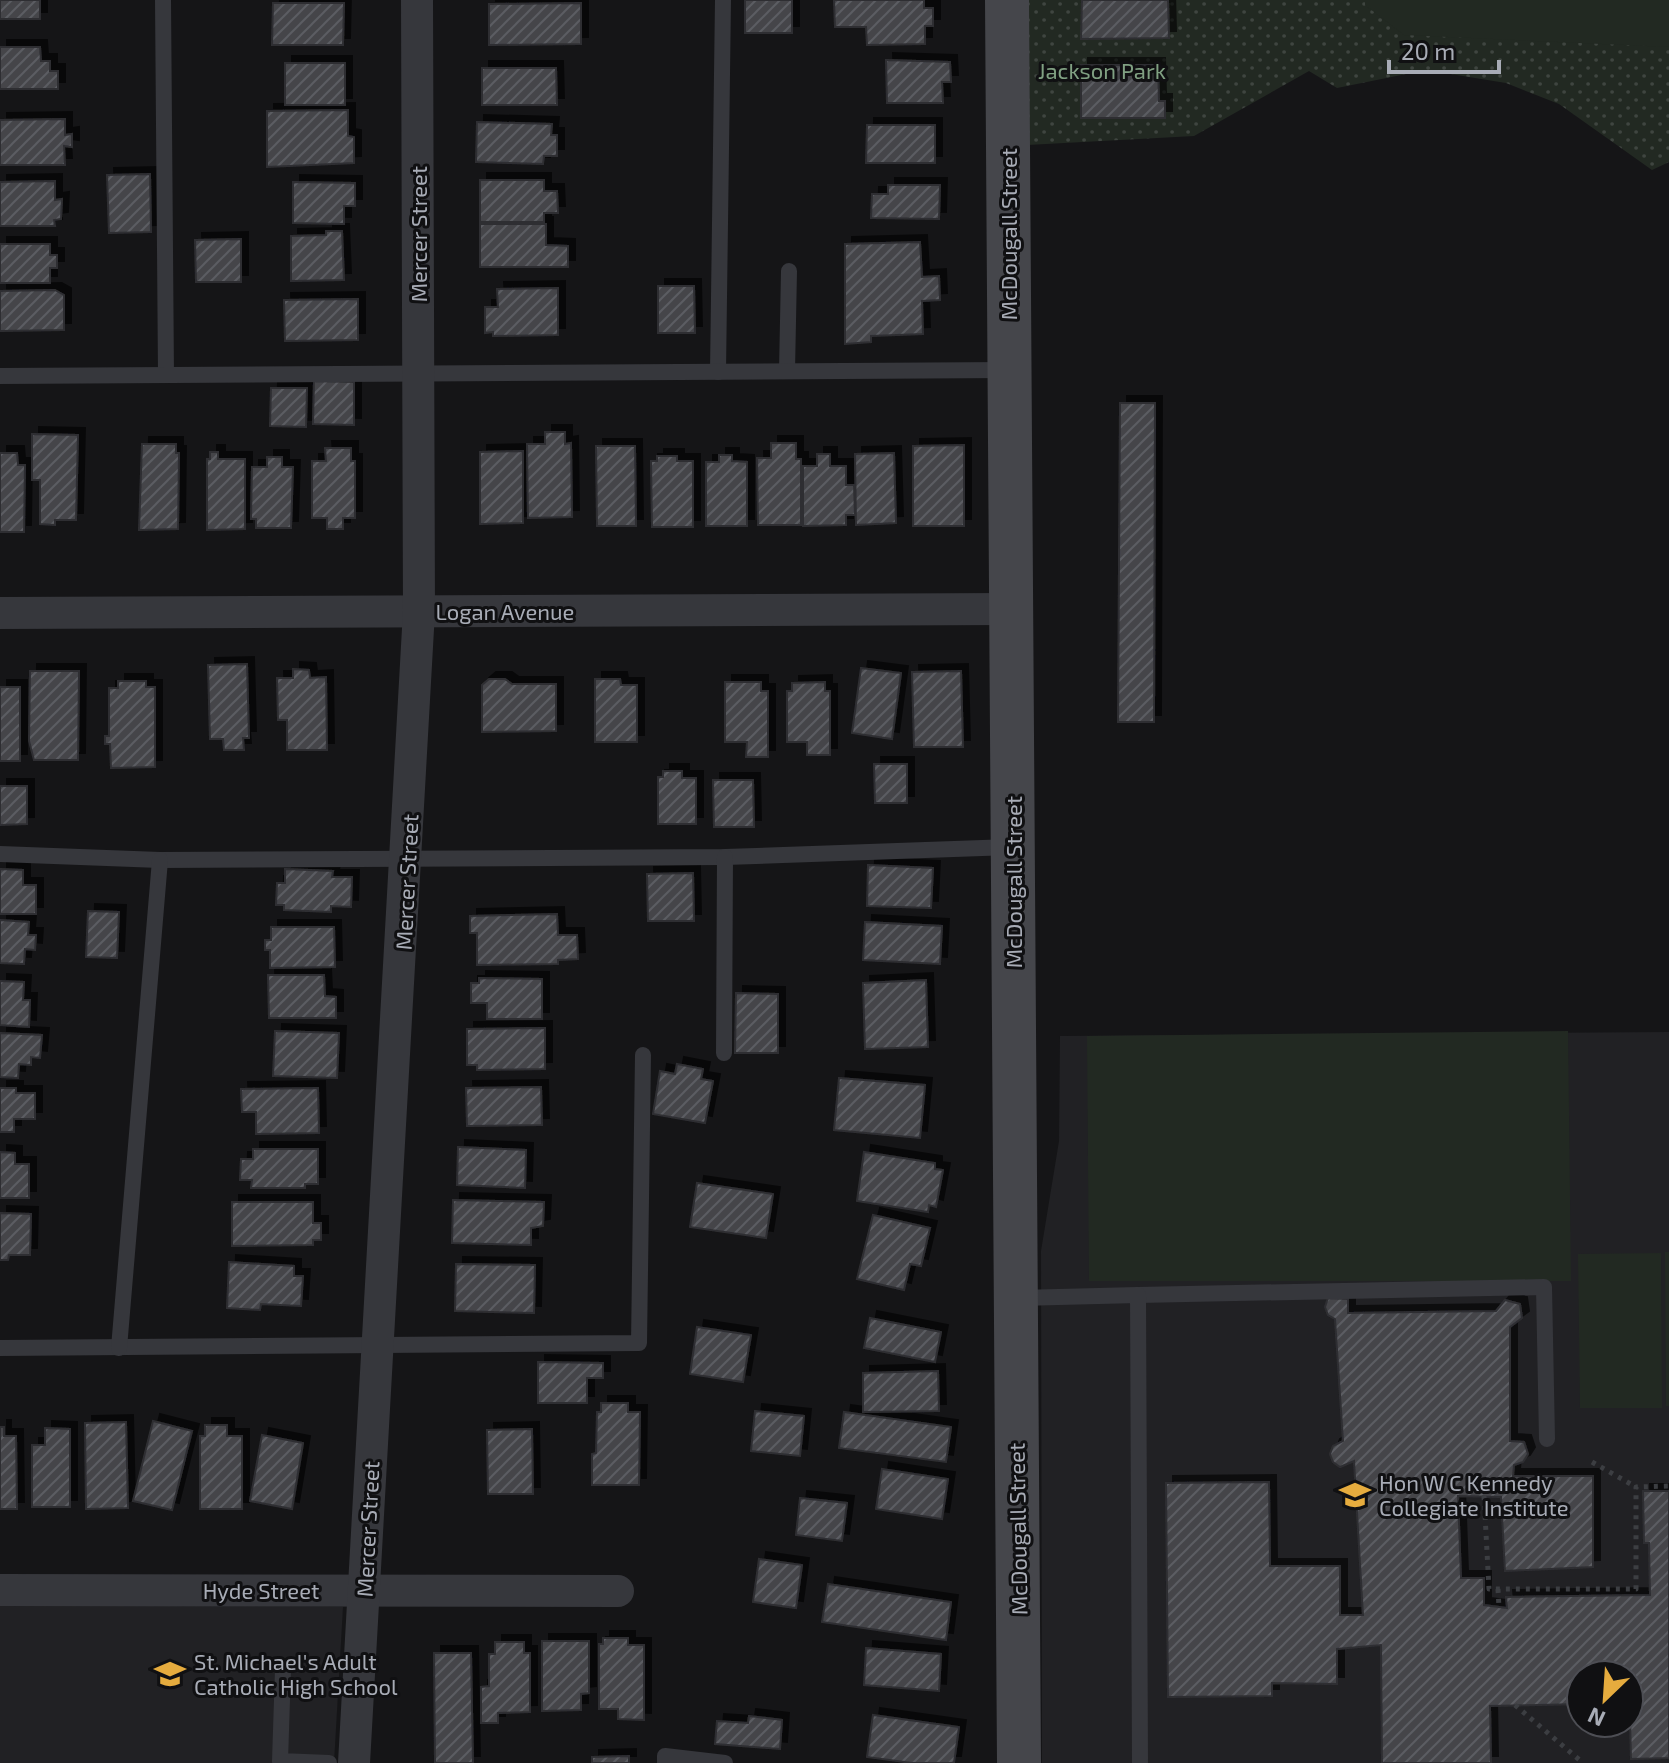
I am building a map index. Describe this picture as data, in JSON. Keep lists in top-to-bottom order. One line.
{"streets":{"street":["Mercer Street","McDougall Street","Logan Avenue","Hyde Street"]},"crossings":[["Mercer Street","Logan Avenue"],["Mercer Street","Hyde Street"],["McDougall Street","Logan Avenue"]],"parks":["Jackson Park"],"places":{"school or university":["Hon W C Kennedy Collegiate Institute","St. Michael's Adult Catholic High School"]},"scale_bar":"20 m","north":"bottom left"}
